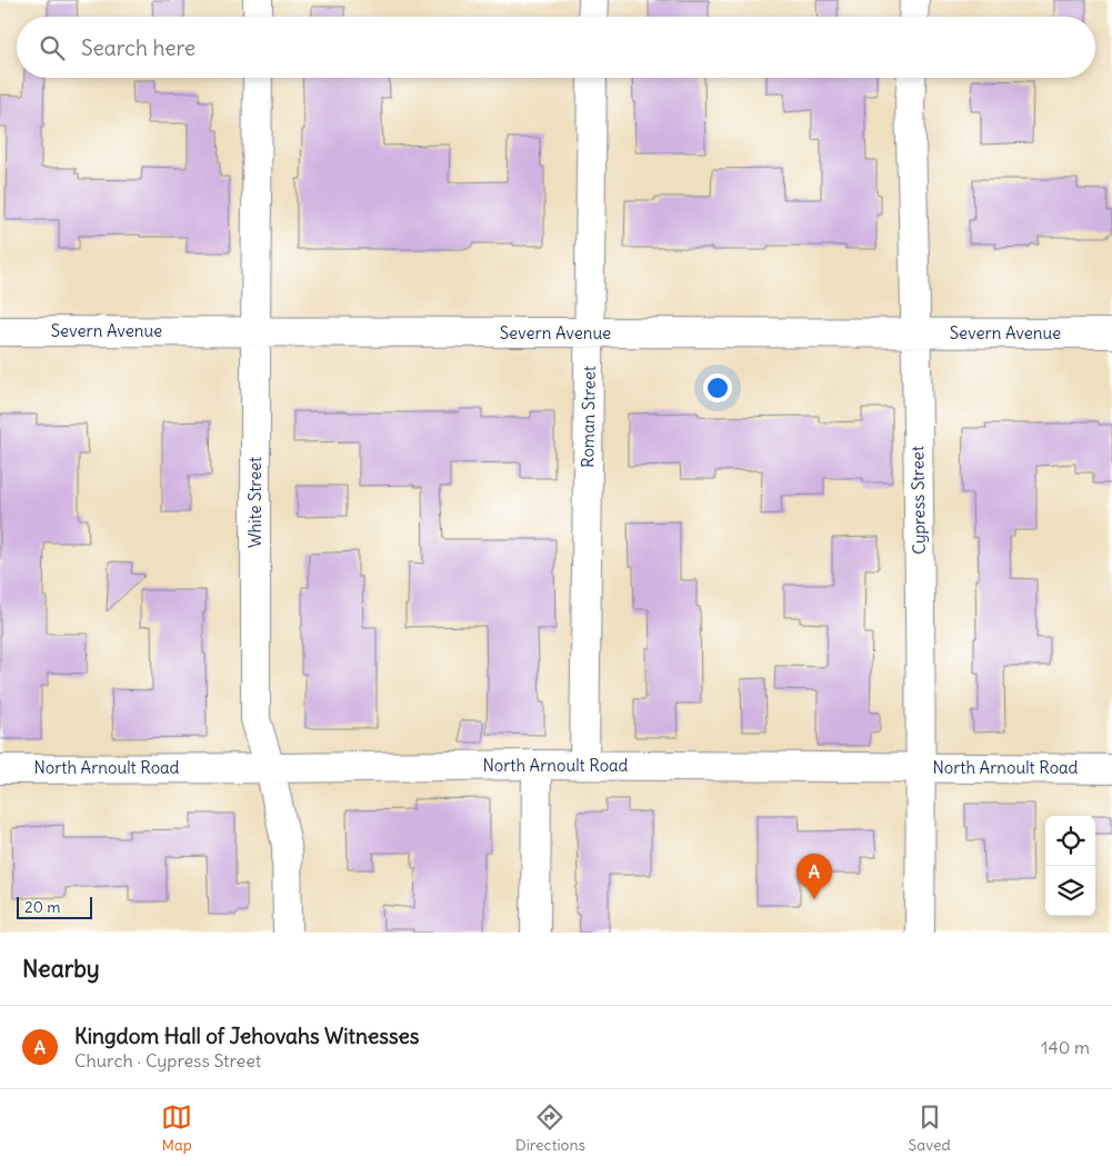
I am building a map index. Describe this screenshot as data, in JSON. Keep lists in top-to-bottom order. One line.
{"streets":{"street":["Severn Avenue","Roman Street","Cypress Street","White Street","North Arnoult Road"]},"crossings":[["Severn Avenue","Roman Street"],["Severn Avenue","Cypress Street"],["Severn Avenue","White Street"],["Roman Street","North Arnoult Road"],["Cypress Street","North Arnoult Road"],["White Street","North Arnoult Road"]],"scale_bar":"20 m","page":{"search":"Search here","pins":"A","scale":"20 m","heading":"Nearby","list":[{"mark":"A","name":"Kingdom Hall of Jehovahs Witnesses","note":"Church · Cypress Street","value":"140 m"}],"nav":["Map","Directions","Saved"]}}
